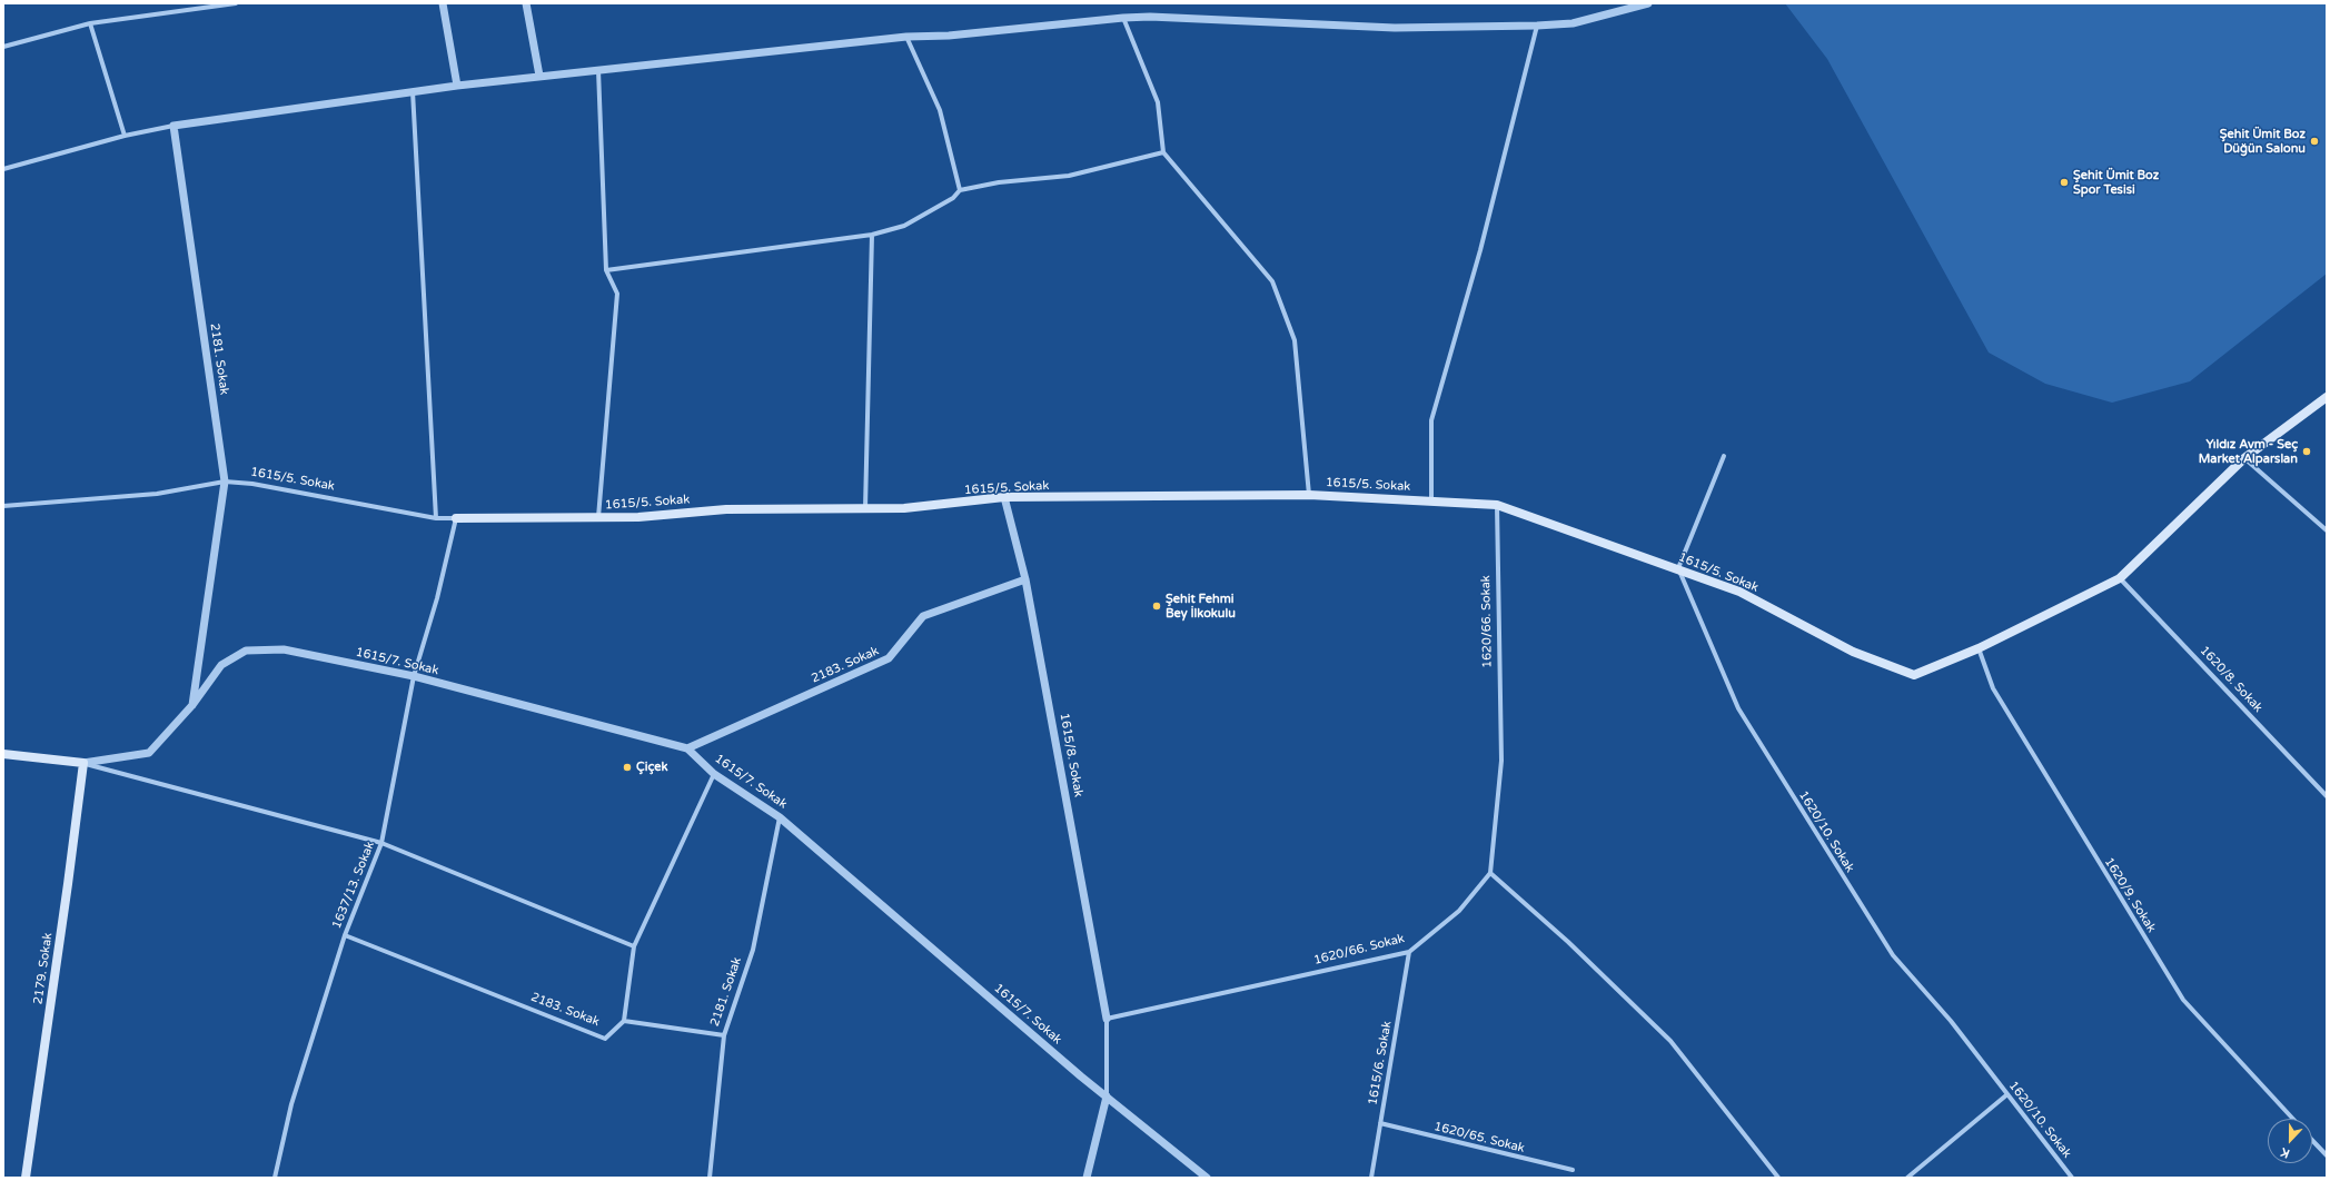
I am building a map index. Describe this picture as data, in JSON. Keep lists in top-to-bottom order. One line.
{"streets":{"main road":["1615/5. Sokak","2179. Sokak"],"street":["2181. Sokak","1620/66. Sokak","1615/7. Sokak","2183. Sokak","1620/8. Sokak","1615/8. Sokak","1620/10. Sokak","1637/13. Sokak","1620/9. Sokak","1615/6. Sokak","1620/65. Sokak"]},"crossings":[["2181. Sokak","1615/5. Sokak"],["2181. Sokak","1615/7. Sokak"],["1615/5. Sokak","1620/66. Sokak"],["1615/5. Sokak","1620/8. Sokak"],["1615/5. Sokak","1615/8. Sokak"],["1615/5. Sokak","1620/10. Sokak"],["1615/5. Sokak","1637/13. Sokak"],["1615/5. Sokak","1620/9. Sokak"],["1620/66. Sokak","1615/8. Sokak"],["1620/66. Sokak","1615/6. Sokak"],["1615/7. Sokak","2183. Sokak"],["1615/7. Sokak","1637/13. Sokak"],["2183. Sokak","1615/8. Sokak"],["2183. Sokak","1637/13. Sokak"],["1615/6. Sokak","1620/65. Sokak"]],"places":["Şehit Ümit Boz Düğün Salonu","Şehit Ümit Boz Spor Tesisi","Yıldız Avm - Seç Market Alparslan","Şehit Fehmi Bey İlkokulu","Çiçek"],"north":"bottom"}
